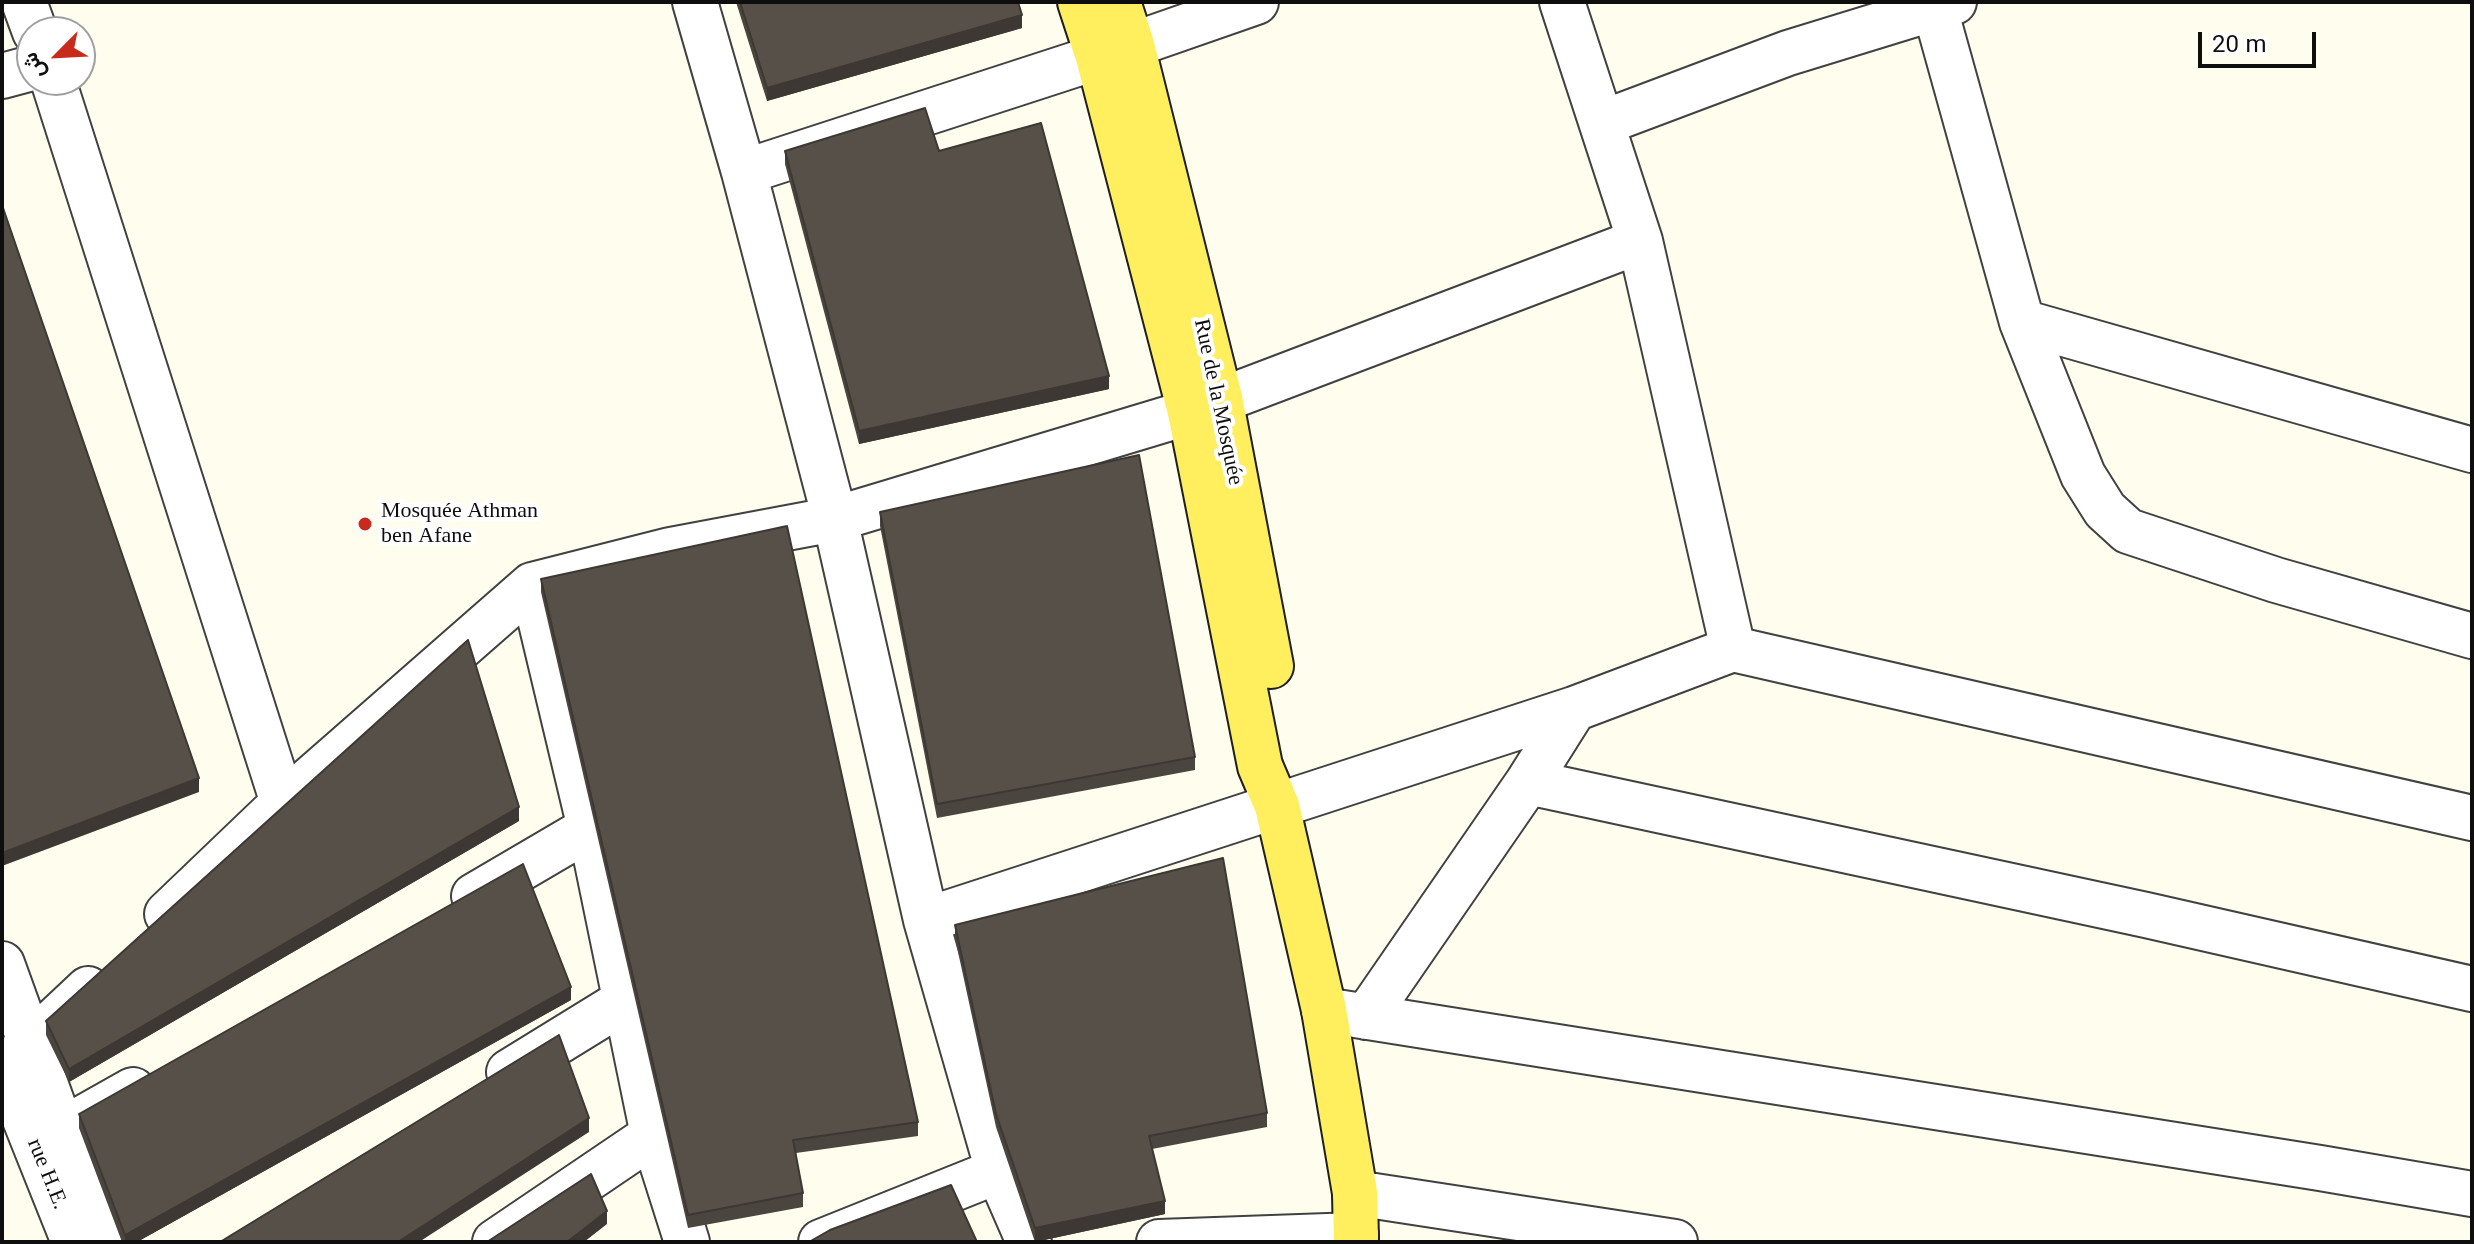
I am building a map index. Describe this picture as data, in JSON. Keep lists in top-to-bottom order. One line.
{"streets":{"main road":["Rue de la Mosquée"],"street":["rue H.E."]},"places":["Mosquée Athman ben Afane"],"scale_bar":"20 m","north":"bottom left"}
